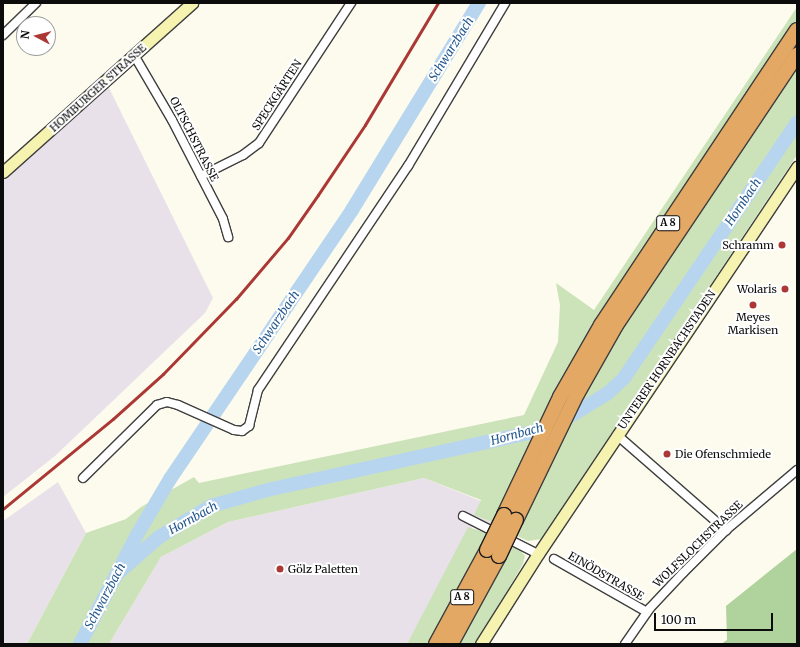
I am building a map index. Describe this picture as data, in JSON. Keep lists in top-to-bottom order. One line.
{"streets":{"highway":["A 8"],"street":["HOMBURGER STRASSE","SPECKGÄRTEN","OLTSCHSTRASSE","UNTERER HORNBACHSTADEN","WOLFSLOCHSTRASSE","EINÖDSTRASSE"]},"crossings":[["HOMBURGER STRASSE","OLTSCHSTRASSE"],["SPECKGÄRTEN","OLTSCHSTRASSE"],["WOLFSLOCHSTRASSE","EINÖDSTRASSE"]],"water":["Schwarzbach","Hornbach"],"places":["Schramm","Wolaris","Meyes Markisen","Die Ofenschmiede","Gölz Paletten"],"scale_bar":"100 m","north":"left"}
